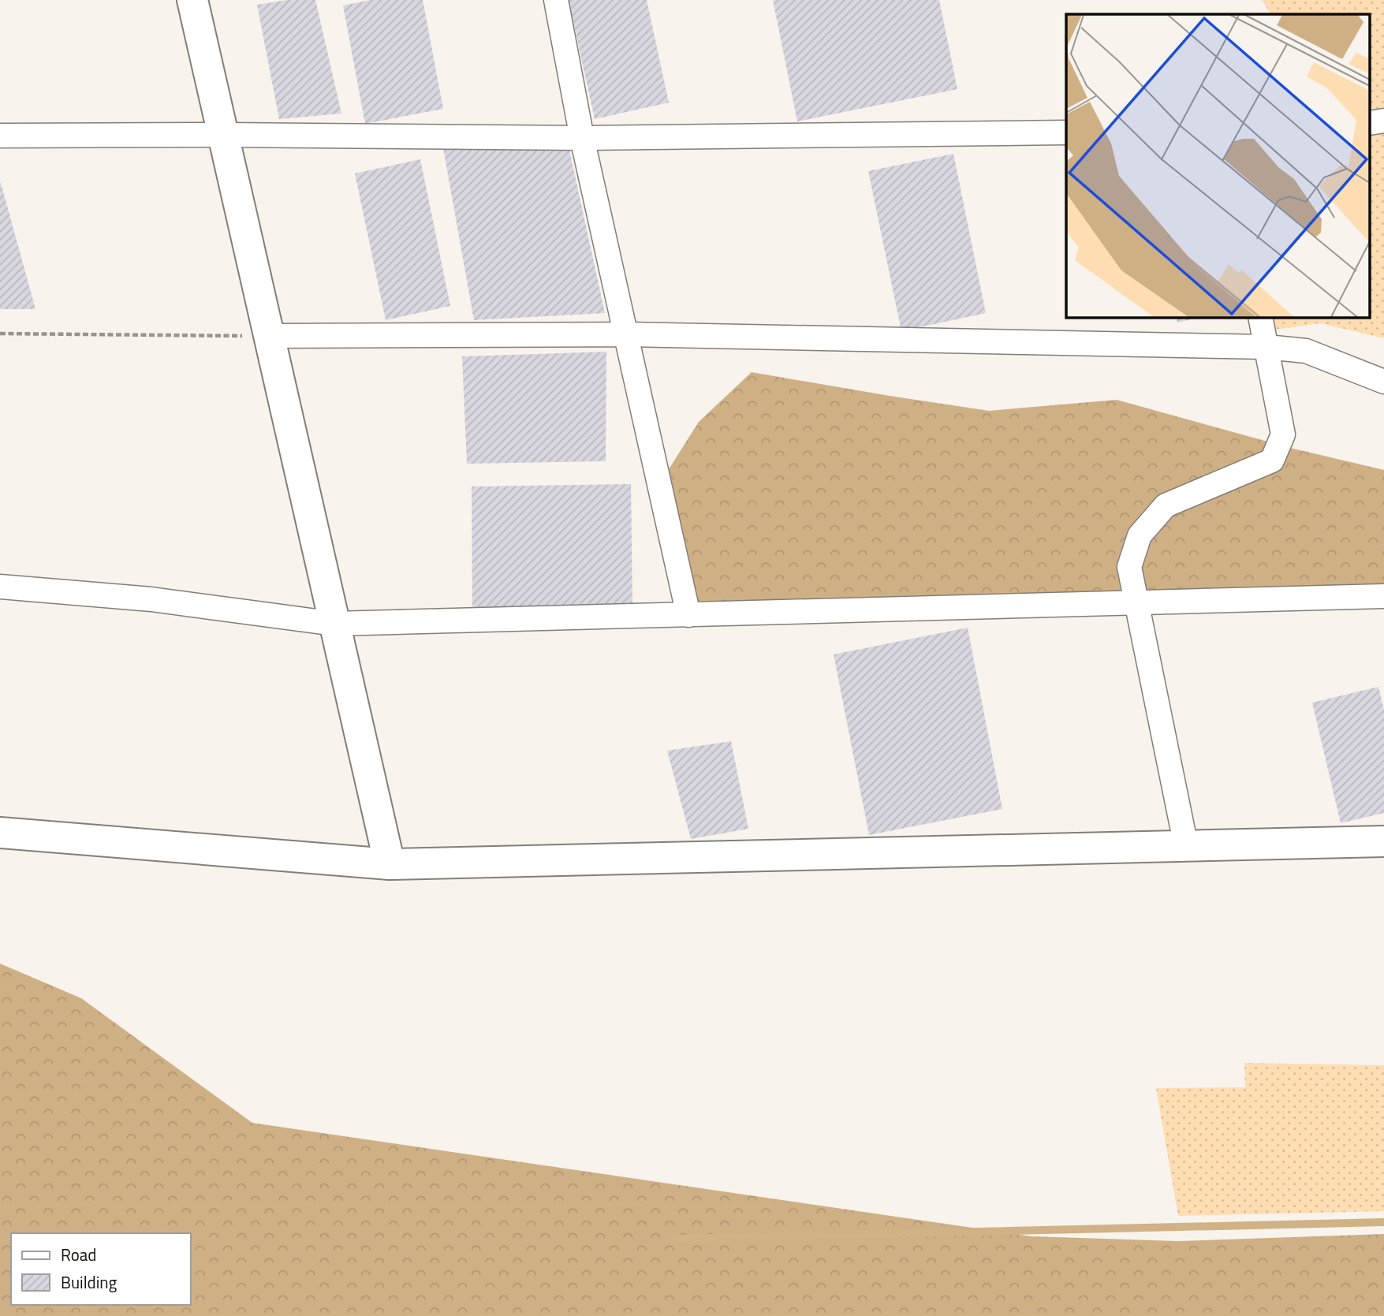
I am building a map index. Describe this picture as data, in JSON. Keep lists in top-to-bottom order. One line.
{"legend":["Road","Building"]}
